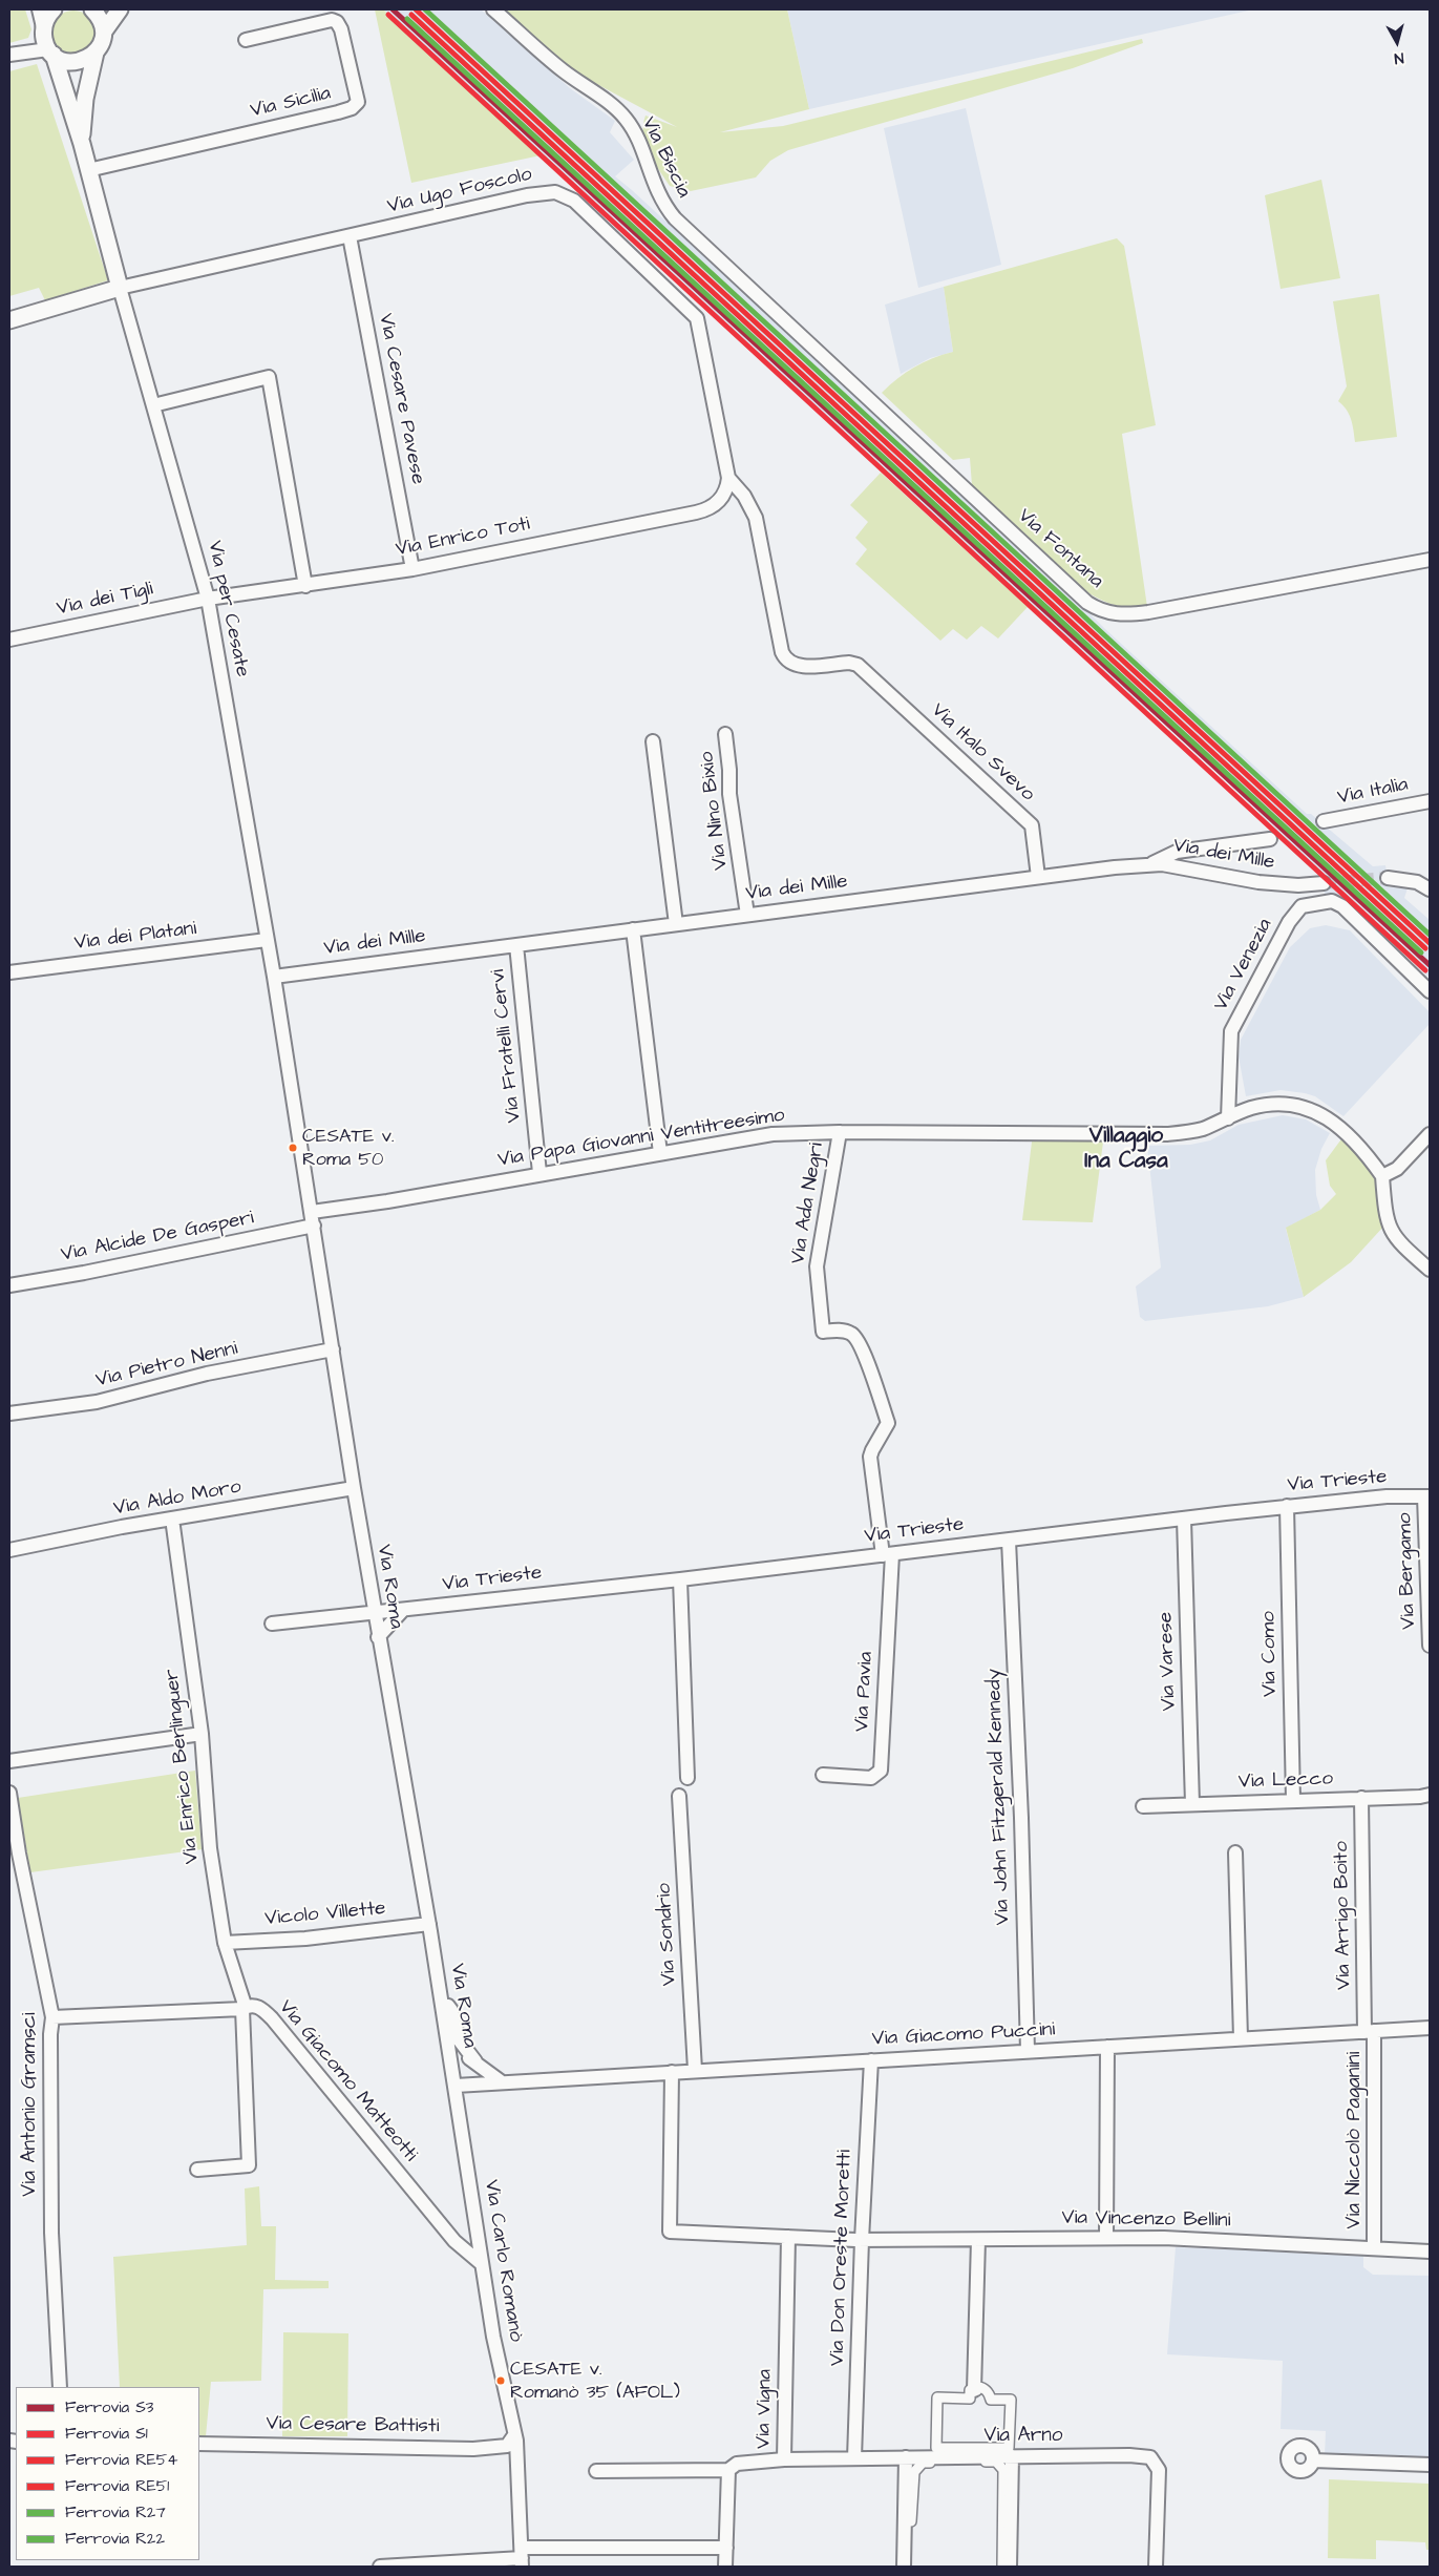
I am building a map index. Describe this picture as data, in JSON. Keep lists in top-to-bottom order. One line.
{"streets":{"street":["Via Sicilia","Via Biscia","Via Ugo Foscolo","Via Cesare Pavese","Via Enrico Toti","Via Fontana","Via dei Tigli","Via per Cesate","Via Italo Svevo","Via Italia","Via Nino Bixio","Via dei Mille","Via dei Platani","Via Venezia","Via Fratelli Cervi","Via Papa Giovanni Ventitreesimo","Via Ada Negri","Via Alcide De Gasperi","Via Pietro Nenni","Via Trieste","Via Aldo Moro","Via Bergamo","Via Roma","Via Como","Via Varese","Via Pavia","Via Enrico Berlinguer","Via Lecco","Via John Fitzgerald Kennedy","Vicolo Villette","Via Arrigo Boito","Via Sondrio","Via Giacomo Puccini","Via Giacomo Matteotti","Via Antonio Gramsci","Via Niccolò Paganini","Via Vincenzo Bellini","Via Don Oreste Moretti","Via Carlo Romanò","Via Vigna","Via Cesare Battisti","Via Arno"]},"crossings":[["Via Sicilia","Via per Cesate"],["Via Biscia","Via Fontana"],["Via Ugo Foscolo","Via Cesare Pavese"],["Via Ugo Foscolo","Via per Cesate"],["Via Ugo Foscolo","Via Italo Svevo"],["Via Cesare Pavese","Via Enrico Toti"],["Via Enrico Toti","Via dei Tigli"],["Via Enrico Toti","Via per Cesate"],["Via dei Tigli","Via per Cesate"],["Via per Cesate","Via dei Mille"],["Via per Cesate","Via dei Platani"],["Via per Cesate","Via Roma"],["Via Italo Svevo","Via dei Mille"],["Via Nino Bixio","Via dei Mille"],["Via dei Mille","Via Fratelli Cervi"],["Via Venezia","Via Papa Giovanni Ventitreesimo"],["Via Fratelli Cervi","Via Papa Giovanni Ventitreesimo"],["Via Papa Giovanni Ventitreesimo","Via Ada Negri"],["Via Papa Giovanni Ventitreesimo","Via Roma"],["Via Ada Negri","Via Trieste"],["Via Ada Negri","Via Pavia"],["Via Alcide De Gasperi","Via Roma"],["Via Pietro Nenni","Via Roma"],["Via Trieste","Via Bergamo"],["Via Trieste","Via Roma"],["Via Trieste","Via Como"],["Via Trieste","Via Varese"],["Via Trieste","Via Pavia"],["Via Trieste","Via John Fitzgerald Kennedy"],["Via Aldo Moro","Via Roma"],["Via Aldo Moro","Via Enrico Berlinguer"],["Via Roma","Vicolo Villette"],["Via Roma","Via Giacomo Puccini"],["Via Roma","Via Carlo Romanò"],["Via Como","Via Lecco"],["Via Varese","Via Lecco"],["Via Enrico Berlinguer","Vicolo Villette"],["Via Enrico Berlinguer","Via Giacomo Matteotti"],["Via Lecco","Via Arrigo Boito"],["Via John Fitzgerald Kennedy","Via Giacomo Puccini"],["Via Arrigo Boito","Via Giacomo Puccini"],["Via Arrigo Boito","Via Niccolò Paganini"],["Via Sondrio","Via Giacomo Puccini"],["Via Giacomo Puccini","Via Niccolò Paganini"],["Via Giacomo Puccini","Via Vincenzo Bellini"],["Via Giacomo Puccini","Via Don Oreste Moretti"],["Via Giacomo Puccini","Via Carlo Romanò"],["Via Giacomo Matteotti","Via Antonio Gramsci"],["Via Giacomo Matteotti","Via Carlo Romanò"],["Via Niccolò Paganini","Via Vincenzo Bellini"],["Via Vincenzo Bellini","Via Don Oreste Moretti"],["Via Vincenzo Bellini","Via Vigna"],["Via Don Oreste Moretti","Via Arno"],["Via Carlo Romanò","Via Cesare Battisti"],["Via Vigna","Via Arno"]],"districts":["Villaggio Ina Casa"],"places":["CESATE v. Roma 50","CESATE v. Romanò 35 (AFOL)"],"lines":["rail line S3","rail line RE54","rail line R27","rail line S1","rail line RE51","rail line R22"],"legend":["Ferrovia S3","Ferrovia S1","Ferrovia RE54","Ferrovia RE51","Ferrovia R27","Ferrovia R22"],"north":"bottom"}
